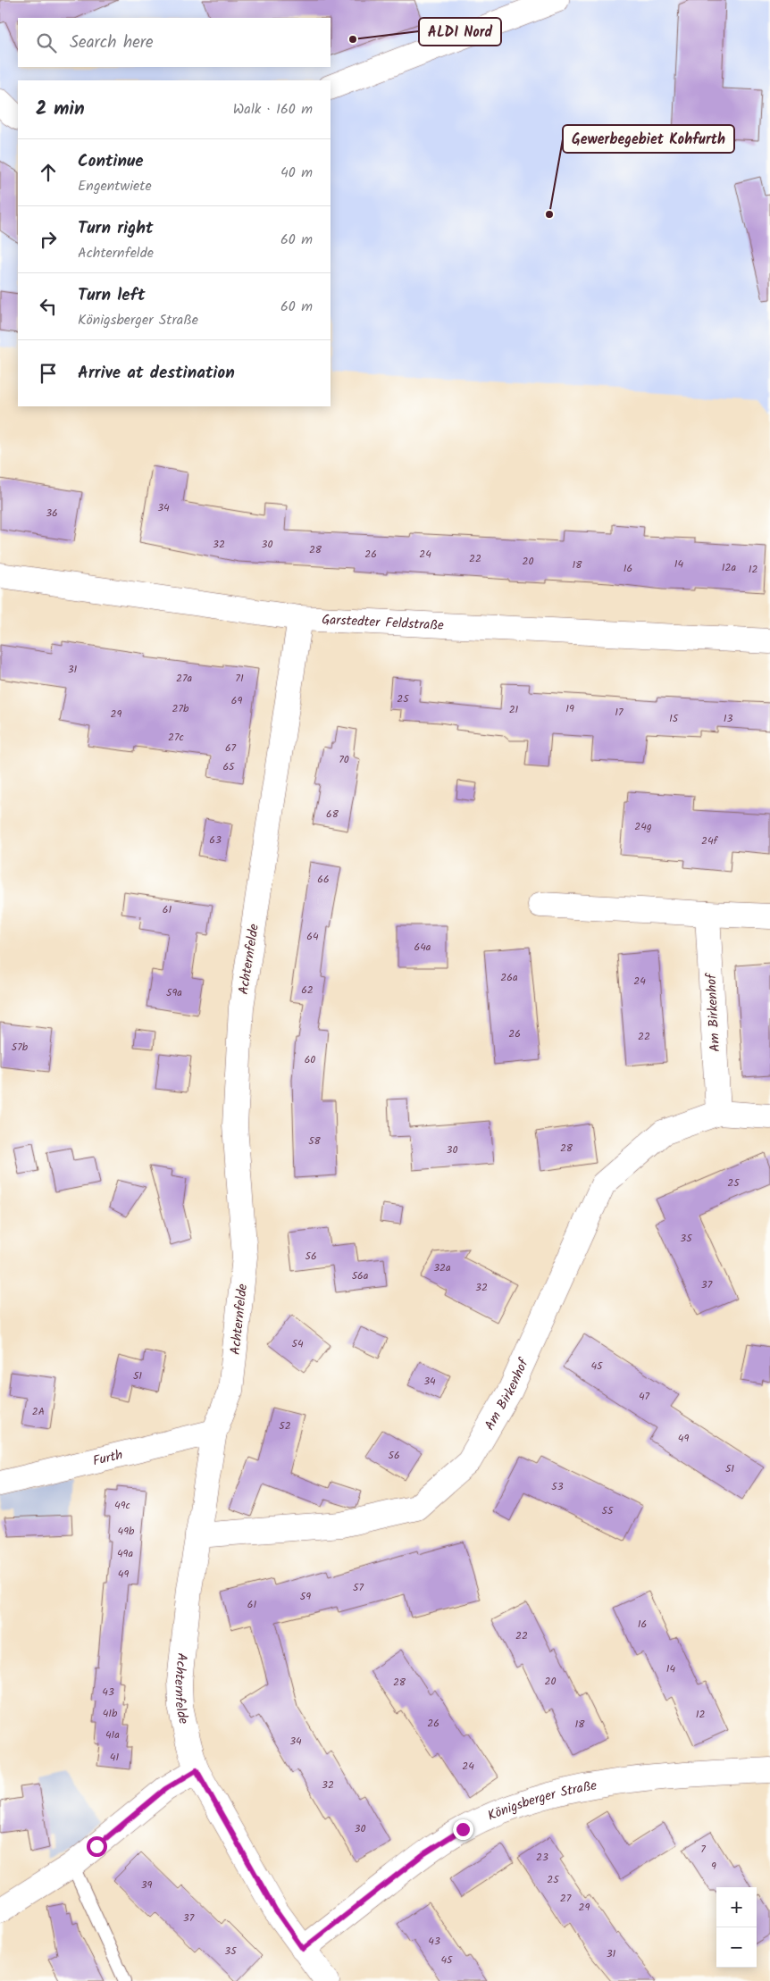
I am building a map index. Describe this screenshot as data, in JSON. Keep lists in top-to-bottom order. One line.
{"streets":{"street":["Garstedter Feldstraße","Achternfelde","Am Birkenhof","Furth","Königsberger Straße"]},"crossings":[["Garstedter Feldstraße","Achternfelde"],["Achternfelde","Am Birkenhof"],["Achternfelde","Furth"],["Achternfelde","Königsberger Straße"]],"places":["ALDI Nord","Gewerbegebiet Kohfurth"],"house_numbers":["34","36","32","30","28","26","24","22","20","14","18","12a","16","12","31","27a","71","25","69","27b","19","21","17","29","15","13","27c","67","70","65","68","24g","63","24f","66","61","64","64a","26a","24","62","59a","26","22","57b","60","58","28","30","25","35","56","32a","56a","37","32","54","45","51","34","47","2A","52","49","56","51","53","49c","55","49b","49a","49","57","59","61","16","22","14","20","28","43","41b","12","26","18","41a","34","41","24","32","30","7","23","9","25","39","27","29","37","43","35","31","45"],"page":{"search":"Search here","heading":["2 min","Walk · 160 m"],"list":[["Continue","Engentwiete","40 m"],["Turn right","Achternfelde","60 m"],["Turn left","Königsberger Straße","60 m"],"Arrive at destination"],"map_buttons":["+","−"]}}
